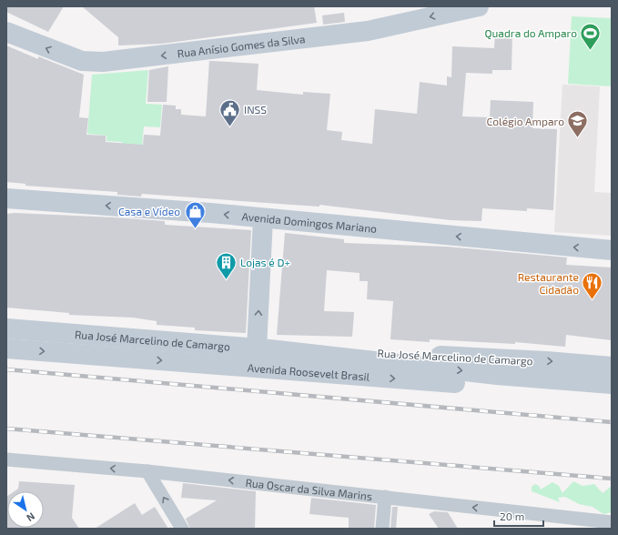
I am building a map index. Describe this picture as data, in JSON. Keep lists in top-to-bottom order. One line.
{"streets":{"street":["Rua Anísio Gomes da Silva","Avenida Domingos Mariano","Rua José Marcelino de Camargo","Avenida Roosevelt Brasil","Rua Oscar da Silva Marins"]},"one_way":["Rua Anísio Gomes da Silva","Avenida Domingos Mariano","Rua José Marcelino de Camargo","Avenida Roosevelt Brasil","Rua Oscar da Silva Marins"],"places":{"sports":["Quadra do Amparo"],"public building":["INSS"],"school or university":["Colégio Amparo"],"shop":["Casa e Vídeo"],"building":["Lojas é D+"],"restaurant":["Restaurante Cidadão"]},"scale_bar":"20 m","north":"bottom right"}
